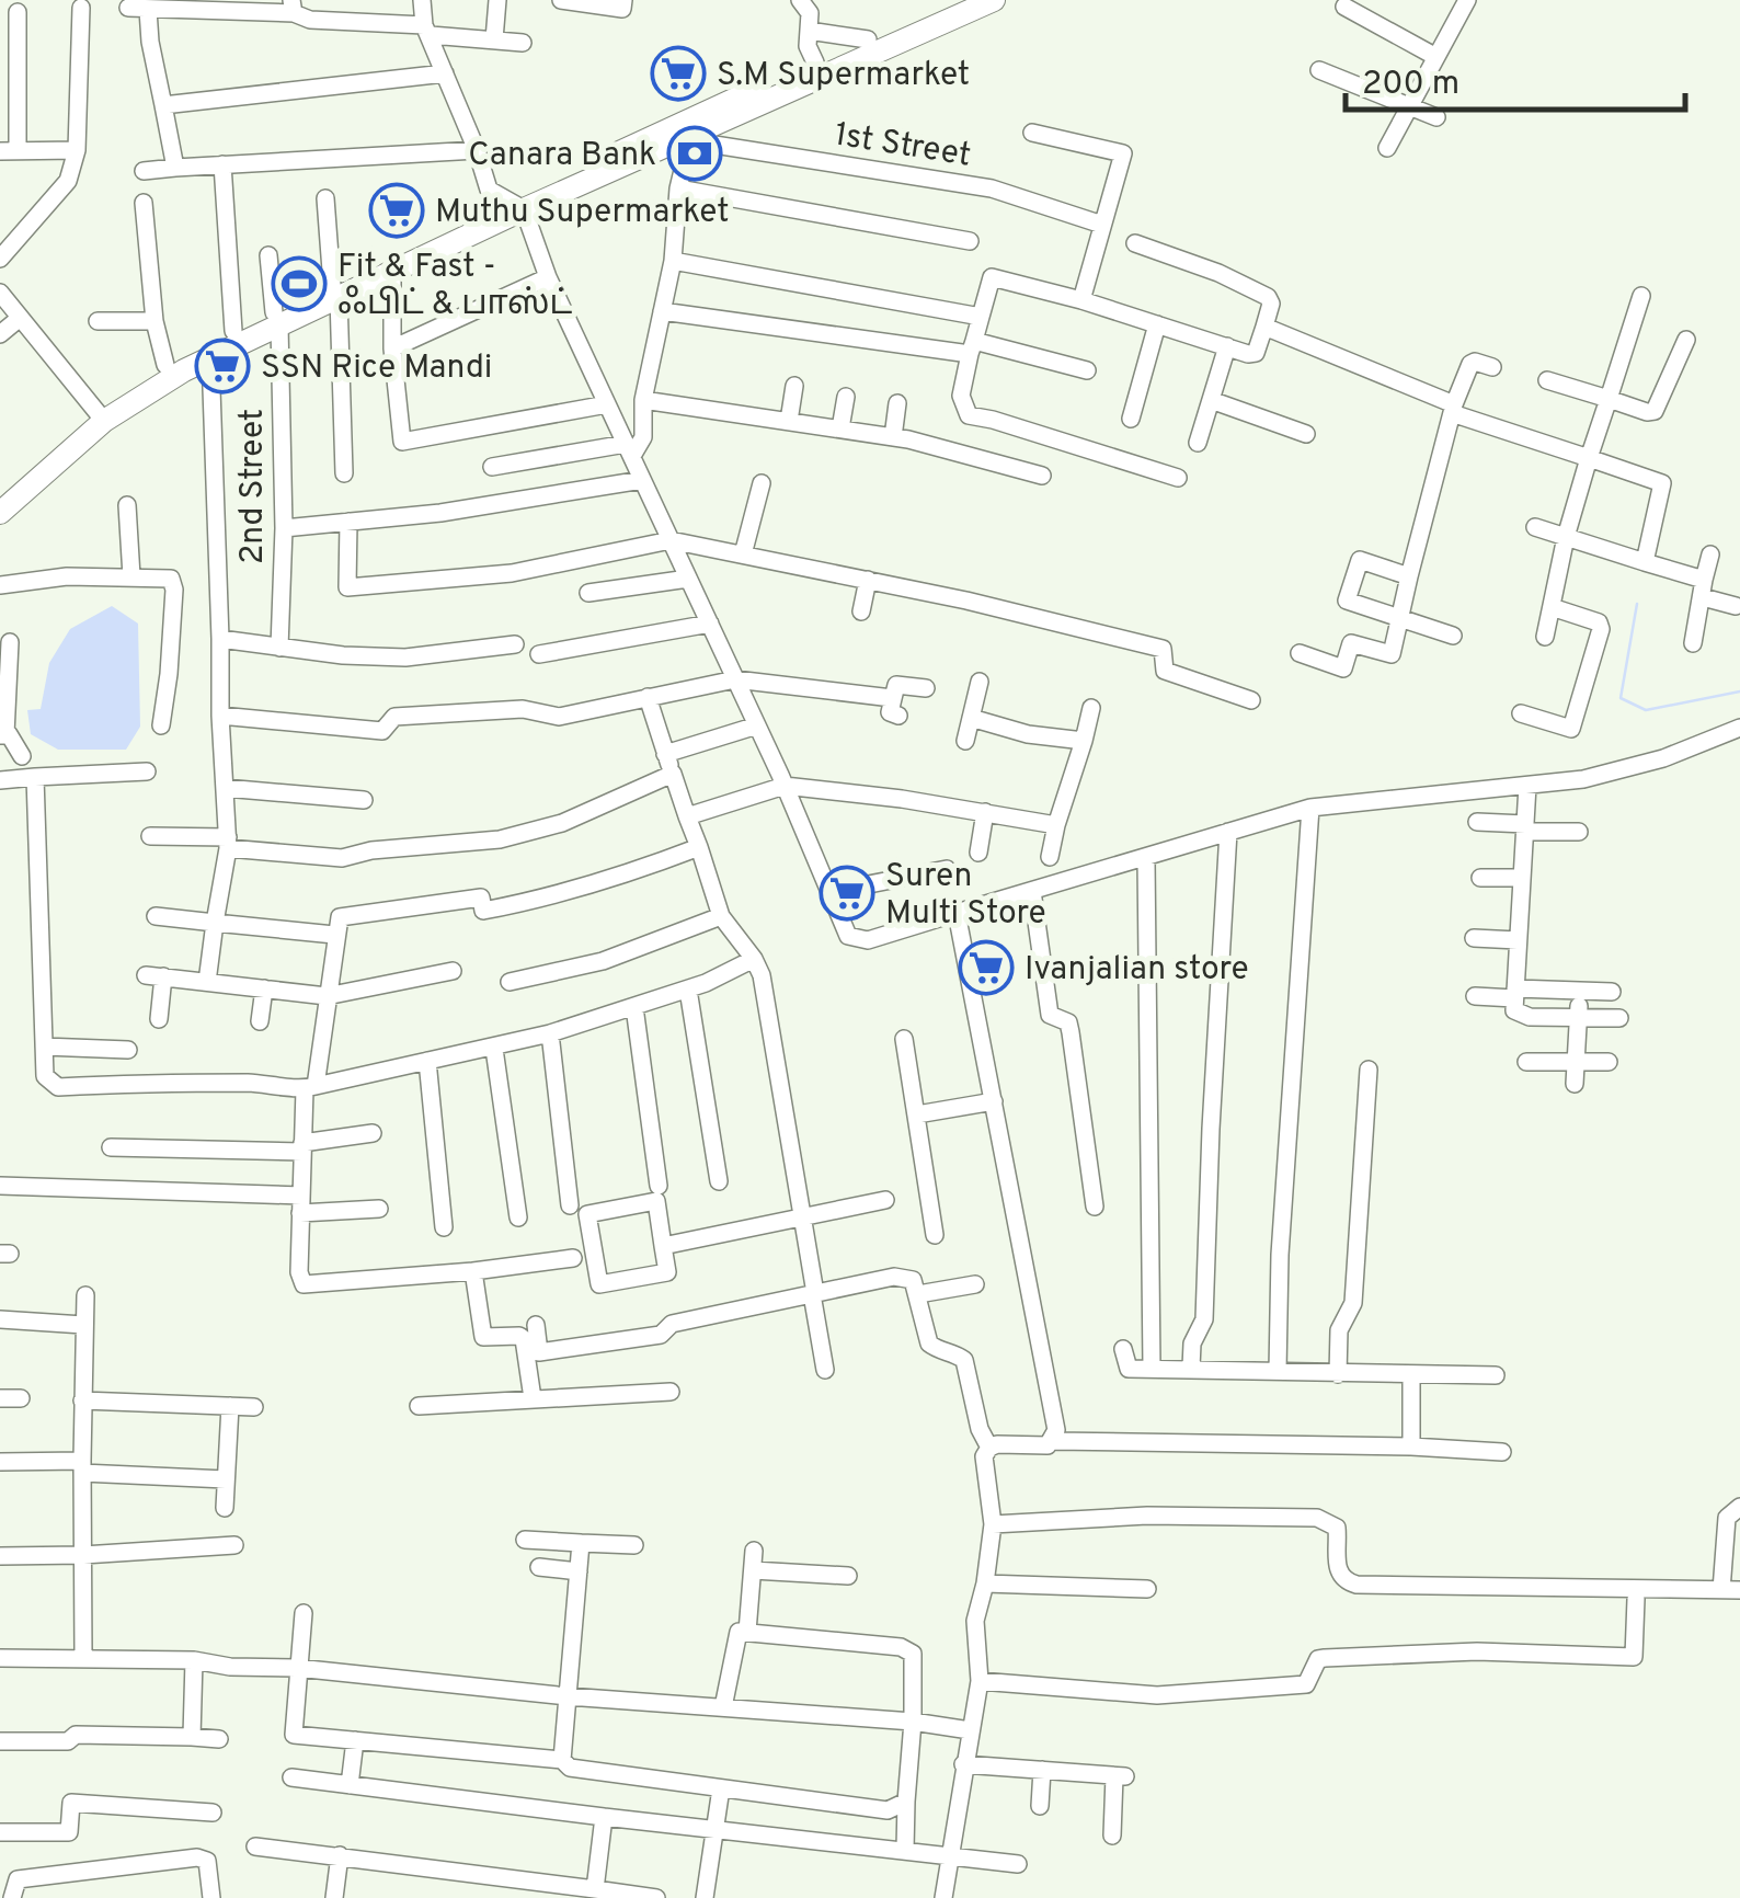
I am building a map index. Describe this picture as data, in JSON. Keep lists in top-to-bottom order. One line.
{"streets":{"street":["1st Street","2nd Street"]},"places":{"supermarket":["S.M Supermarket","Muthu Supermarket","SSN Rice Mandi","Suren Multi Store","Ivanjalian store"],"bank":["Canara Bank"],"sports":["Fit & Fast - ஃபிட் & பாஸ்ட்"]},"scale_bar":"200 m"}
